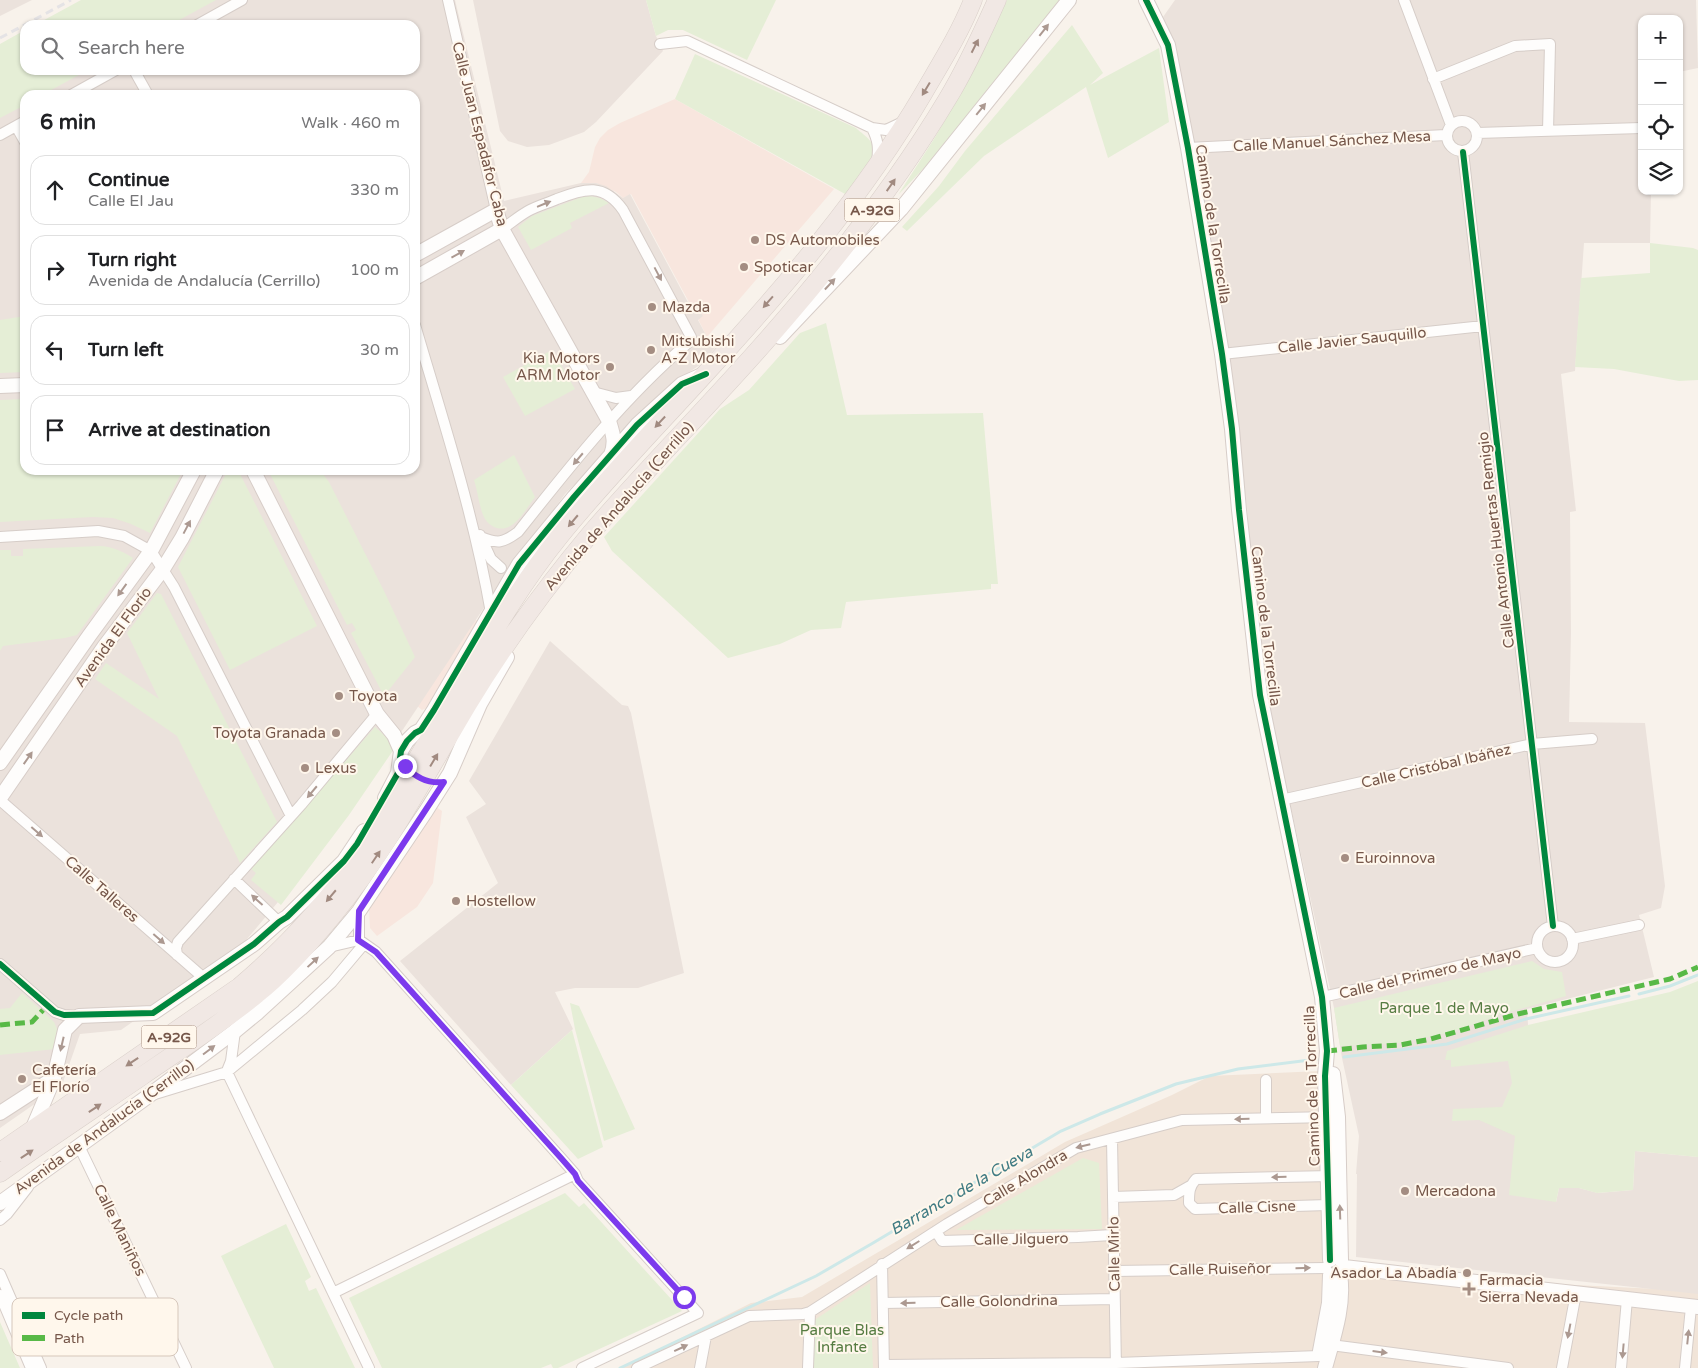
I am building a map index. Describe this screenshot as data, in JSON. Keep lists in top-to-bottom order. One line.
{"streets":{"highway":["A-92G","Avenida de Andalucía (Cerrillo)"],"street":["Calle Juan Espadafor Caba","Calle Manuel Sánchez Mesa","Camino de la Torrecilla","Calle Javier Sauquillo","Calle Antonio Huertas Remigio","Avenida El Florío","Calle Cristóbal Ibáñez","Calle Talleres","Calle del Primero de Mayo","Calle Alondra","Calle Cisne","Calle Maniños","Calle Jilguero","Calle Mirlo","Calle Ruiseñor","Calle Golondrina"]},"crossings":[["Calle Juan Espadafor Caba","Avenida de Andalucía (Cerrillo)"],["Calle Manuel Sánchez Mesa","Camino de la Torrecilla"],["Calle Manuel Sánchez Mesa","Calle Antonio Huertas Remigio"],["A-92G","Avenida de Andalucía (Cerrillo)"],["Camino de la Torrecilla","Calle Javier Sauquillo"],["Camino de la Torrecilla","Calle Cristóbal Ibáñez"],["Camino de la Torrecilla","Calle del Primero de Mayo"],["Camino de la Torrecilla","Calle Alondra"],["Camino de la Torrecilla","Calle Cisne"],["Camino de la Torrecilla","Calle Ruiseñor"],["Calle Javier Sauquillo","Calle Antonio Huertas Remigio"],["Avenida de Andalucía (Cerrillo)","Calle Talleres"],["Avenida de Andalucía (Cerrillo)","Calle Maniños"],["Calle Antonio Huertas Remigio","Calle Cristóbal Ibáñez"],["Calle Antonio Huertas Remigio","Calle del Primero de Mayo"],["Avenida El Florío","Calle Talleres"],["Calle Alondra","Calle Jilguero"],["Calle Alondra","Calle Mirlo"],["Calle Cisne","Calle Mirlo"],["Calle Jilguero","Calle Mirlo"],["Calle Mirlo","Calle Ruiseñor"],["Calle Mirlo","Calle Golondrina"]],"one_way":["Calle Talleres","Calle Alondra","Calle Ruiseñor"],"water":["Barranco de la Cueva"],"parks":["Parque 1 de Mayo","Parque Blas Infante"],"places":{"other":["DS Automobiles","Spoticar","Mazda","Mitsubishi A-Z Motor","Kia Motors ARM Motor","Toyota","Toyota Granada","Lexus","Euroinnova","Hostellow","Cafetería El Florío","Mercadona","Asador La Abadía"],"health":["Farmacia Sierra Nevada"]},"legend":["Cycle path","Path"],"page":{"map_buttons":["+","−"],"search":"Search here","heading":["6 min","Walk · 460 m"],"list":[["Continue","Calle El Jau","330 m"],["Turn right","Avenida de Andalucía (Cerrillo)","100 m"],["Turn left","30 m"],"Arrive at destination"]}}
